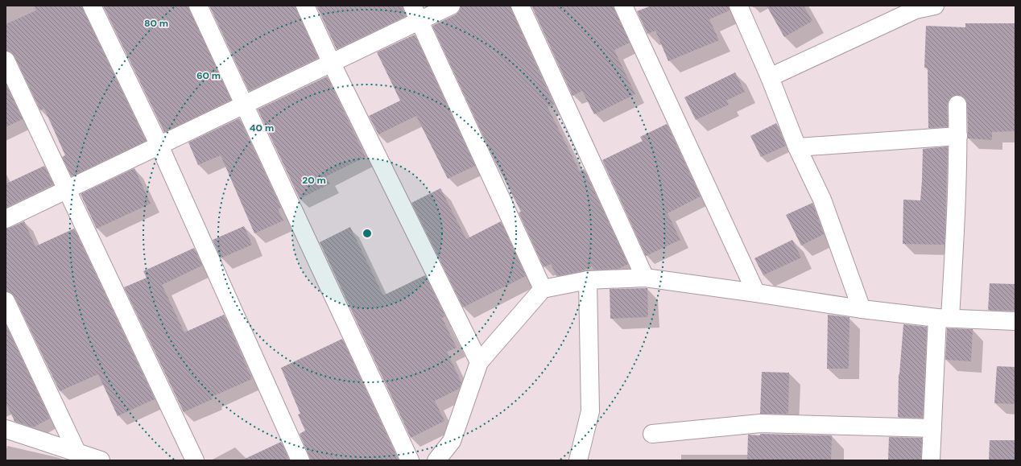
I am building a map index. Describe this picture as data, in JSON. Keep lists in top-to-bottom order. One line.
{"rings":["80 m","60 m","40 m","20 m"]}
